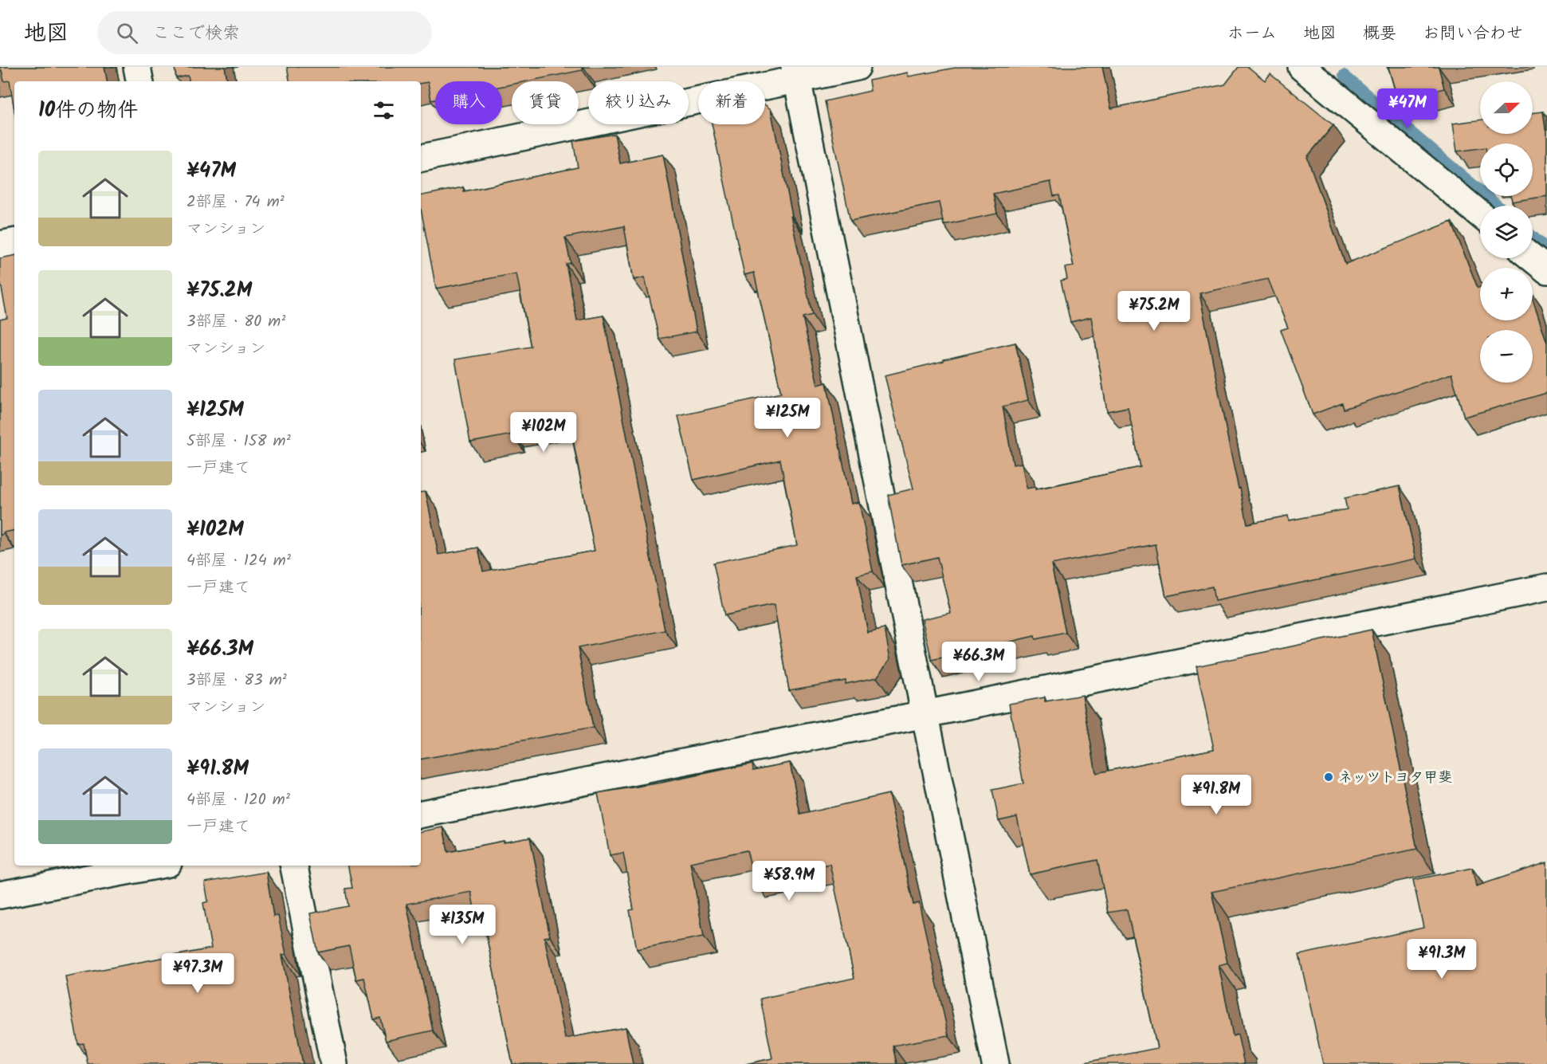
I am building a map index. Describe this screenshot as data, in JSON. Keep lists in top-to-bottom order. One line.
{"places":["ネッツトヨタ甲斐"],"north":"right","page":{"header":"地図","search":"ここで検索","nav":["ホーム","地図","概要","お問い合わせ"],"map_buttons":["+","−"],"chip":["購入","賃貸","絞り込み","新着"],"heading":"10件の物件","price":["¥47M","¥75.2M","¥125M","¥102M","¥66.3M","¥91.8M","¥58.9M","¥135M","¥91.3M","¥97.3M"],"list":[{"name":"¥47M","note":"2部屋 · 74 m² · マンション"},{"name":"¥75.2M","note":"3部屋 · 80 m² · マンション"},{"name":"¥125M","note":"5部屋 · 158 m² · 一戸建て"},{"name":"¥102M","note":"4部屋 · 124 m² · 一戸建て"},{"name":"¥66.3M","note":"3部屋 · 83 m² · マンション"},{"name":"¥91.8M","note":"4部屋 · 120 m² · 一戸建て"}]}}
